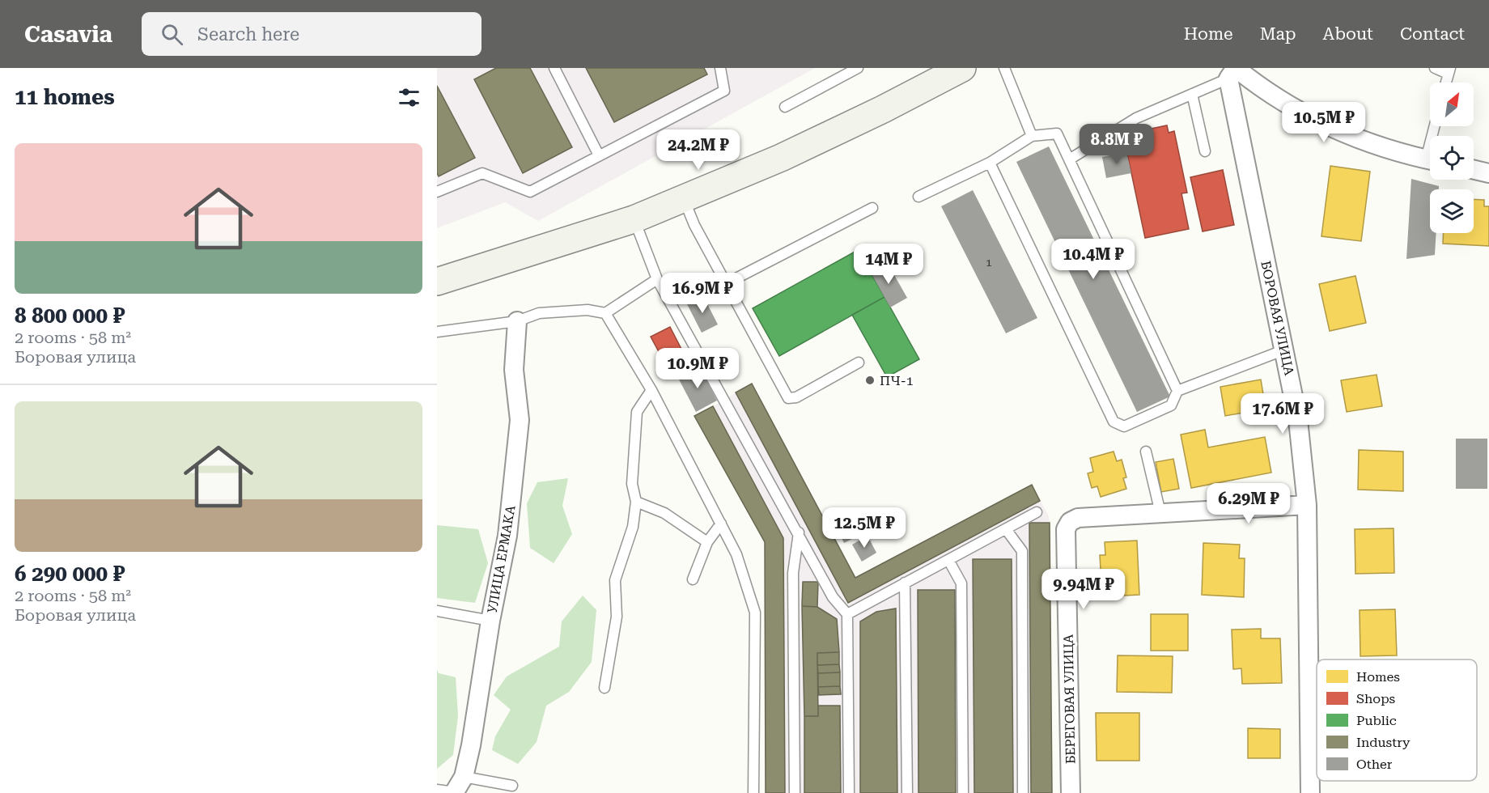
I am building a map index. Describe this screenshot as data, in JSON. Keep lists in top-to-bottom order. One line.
{"streets":{"street":["БОРОВАЯ УЛИЦА","УЛИЦА ЕРМАКА","БЕРЕГОВАЯ УЛИЦА"]},"crossings":[["БОРОВАЯ УЛИЦА","БЕРЕГОВАЯ УЛИЦА"]],"places":["ПЧ-1"],"house_numbers":["1"],"legend":["Homes","Shops","Public","Industry","Other"],"north":"top right","page":{"header":"Casavia","search":"Search here","nav":["Home","Map","About","Contact"],"heading":"11 homes","price":["10.5M ₽","8.8M ₽","24.2M ₽","10.4M ₽","14M ₽","16.9M ₽","10.9M ₽","17.6M ₽","6.29M ₽","12.5M ₽","9.94M ₽"],"list":[{"name":"8 800 000 ₽","note":"2 rooms · 58 m² · Боровая улица"},{"name":"6 290 000 ₽","note":"2 rooms · 58 m² · Боровая улица"}]}}
